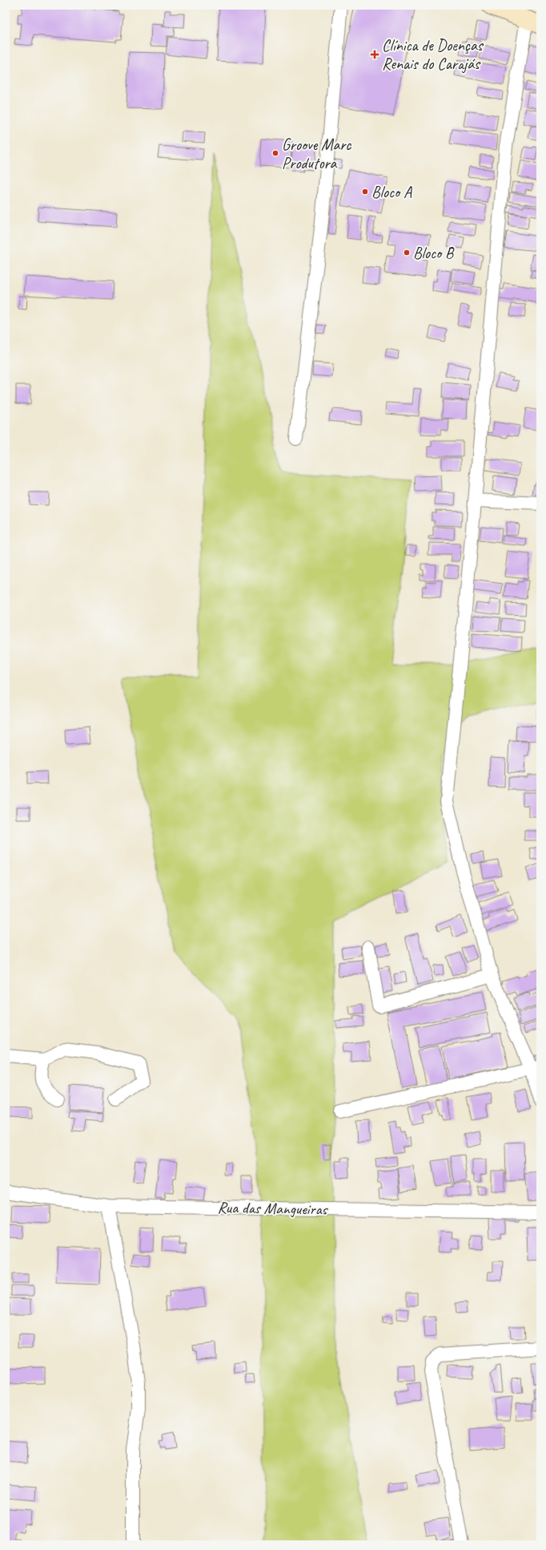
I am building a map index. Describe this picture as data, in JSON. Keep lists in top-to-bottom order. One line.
{"streets":{"street":["Rua das Mangueiras"]},"places":{"health":["Clínica de Doenças Renais do Carajás"],"other":["Groove Marc Produtora","Bloco A","Bloco B"]}}
